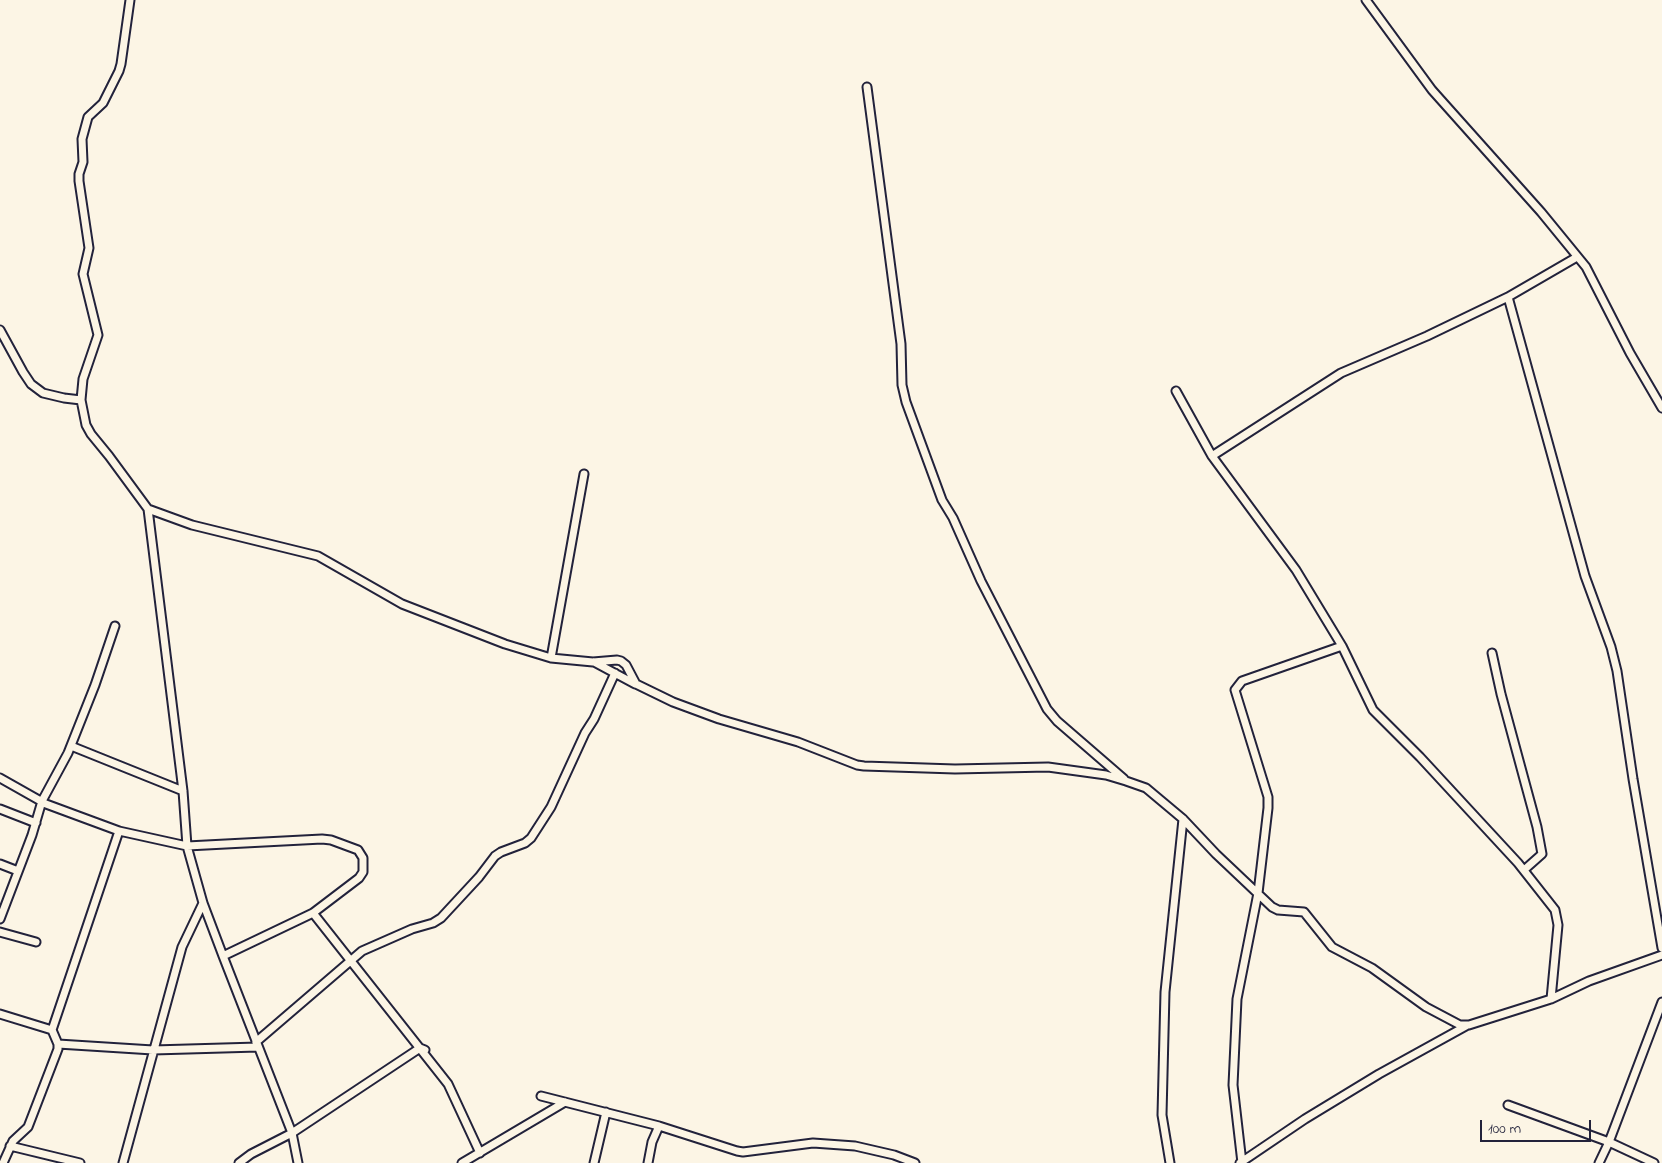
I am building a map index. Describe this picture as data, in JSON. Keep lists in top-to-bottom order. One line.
{"scale_bar":"100 m"}
